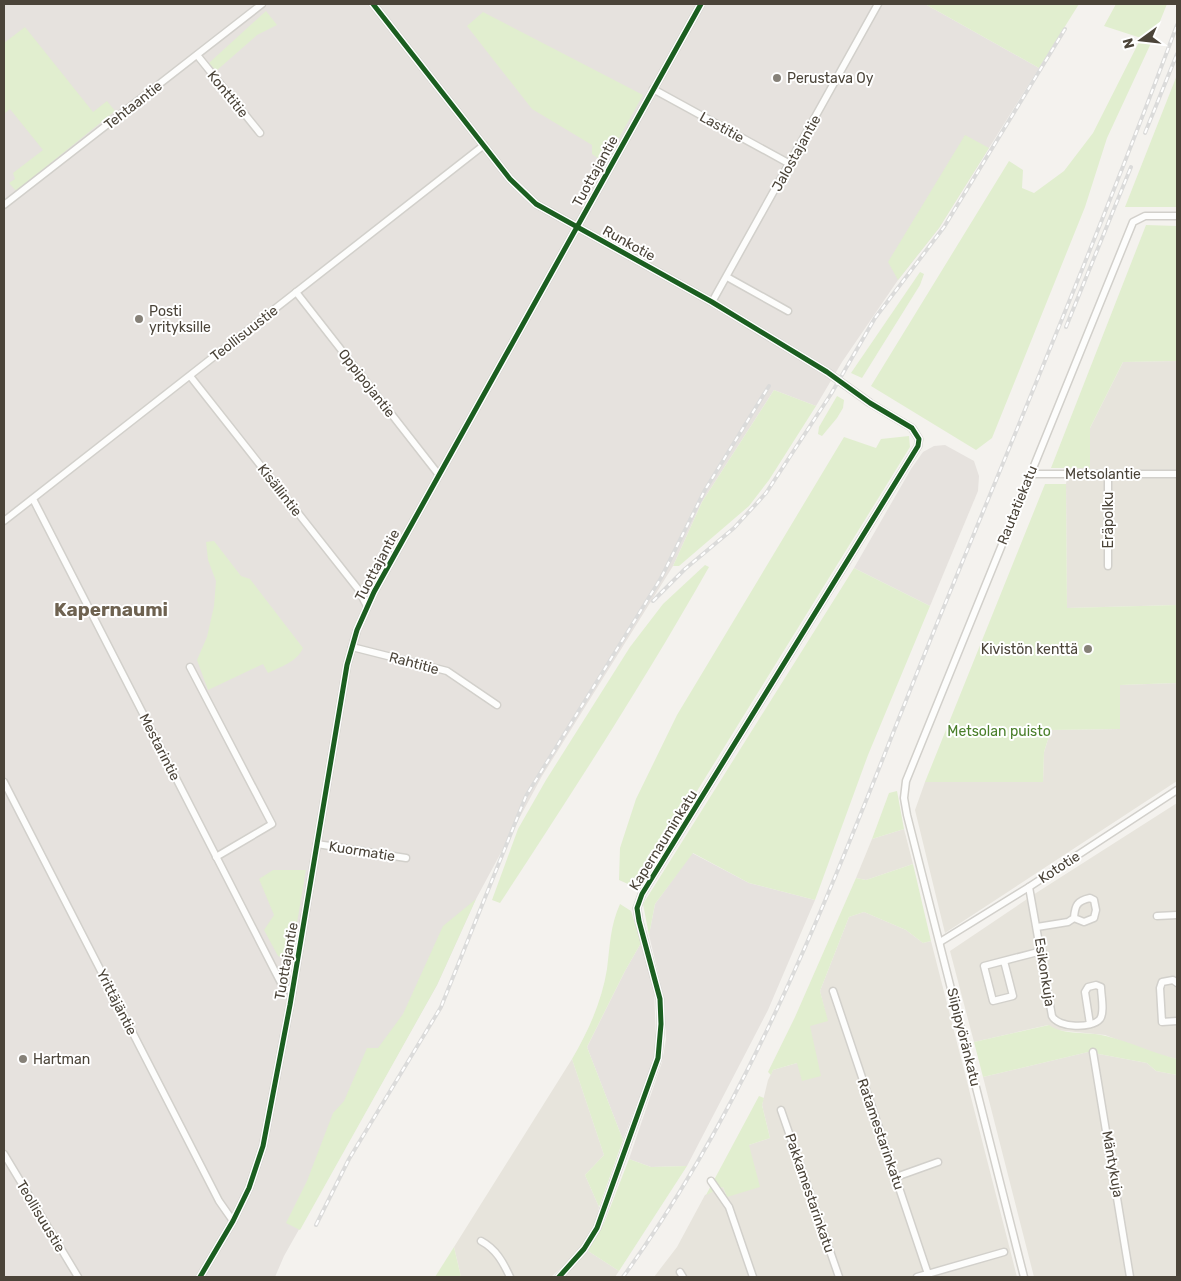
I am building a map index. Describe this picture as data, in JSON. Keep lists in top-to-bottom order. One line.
{"streets":{"street":["Konttitie","Tehtaantie","Lastitie","Jalostajantie","Tuottajantie","Runkotie","Teollisuustie","Oppipojantie","Metsolantie","Kisällintie","Rautatiekatu","Eräpolku","Rahtitie","Mestarintie","Kapernauminkatu","Kuormatie","Kototie","Esikonkuja","Yrittäjäntie","Siipipyöränkatu","Ratamestarinkatu","Mäntykuja","Pakkamestarinkatu"]},"crossings":[["Konttitie","Tehtaantie"],["Lastitie","Jalostajantie"],["Lastitie","Tuottajantie"],["Jalostajantie","Runkotie"],["Tuottajantie","Runkotie"],["Tuottajantie","Oppipojantie"],["Tuottajantie","Kisällintie"],["Tuottajantie","Rahtitie"],["Tuottajantie","Mestarintie"],["Tuottajantie","Kuormatie"],["Tuottajantie","Yrittäjäntie"],["Runkotie","Teollisuustie"],["Runkotie","Kapernauminkatu"],["Teollisuustie","Oppipojantie"],["Teollisuustie","Kisällintie"],["Teollisuustie","Mestarintie"],["Metsolantie","Rautatiekatu"],["Metsolantie","Eräpolku"],["Rautatiekatu","Siipipyöränkatu"],["Kototie","Esikonkuja"],["Kototie","Siipipyöränkatu"]],"districts":["Kapernaumi"],"parks":["Metsolan puisto"],"places":["Perustava Oy","Posti yrityksille","Kivistön kenttä","Hartman"],"north":"left"}
